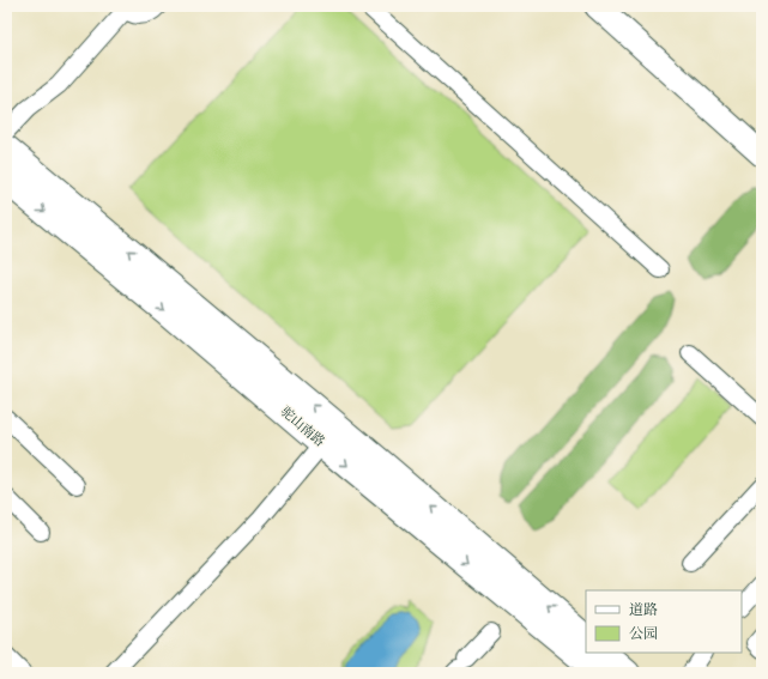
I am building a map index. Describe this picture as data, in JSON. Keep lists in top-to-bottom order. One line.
{"streets":{"main road":["驼山南路"]},"legend":["道路","公园"]}
